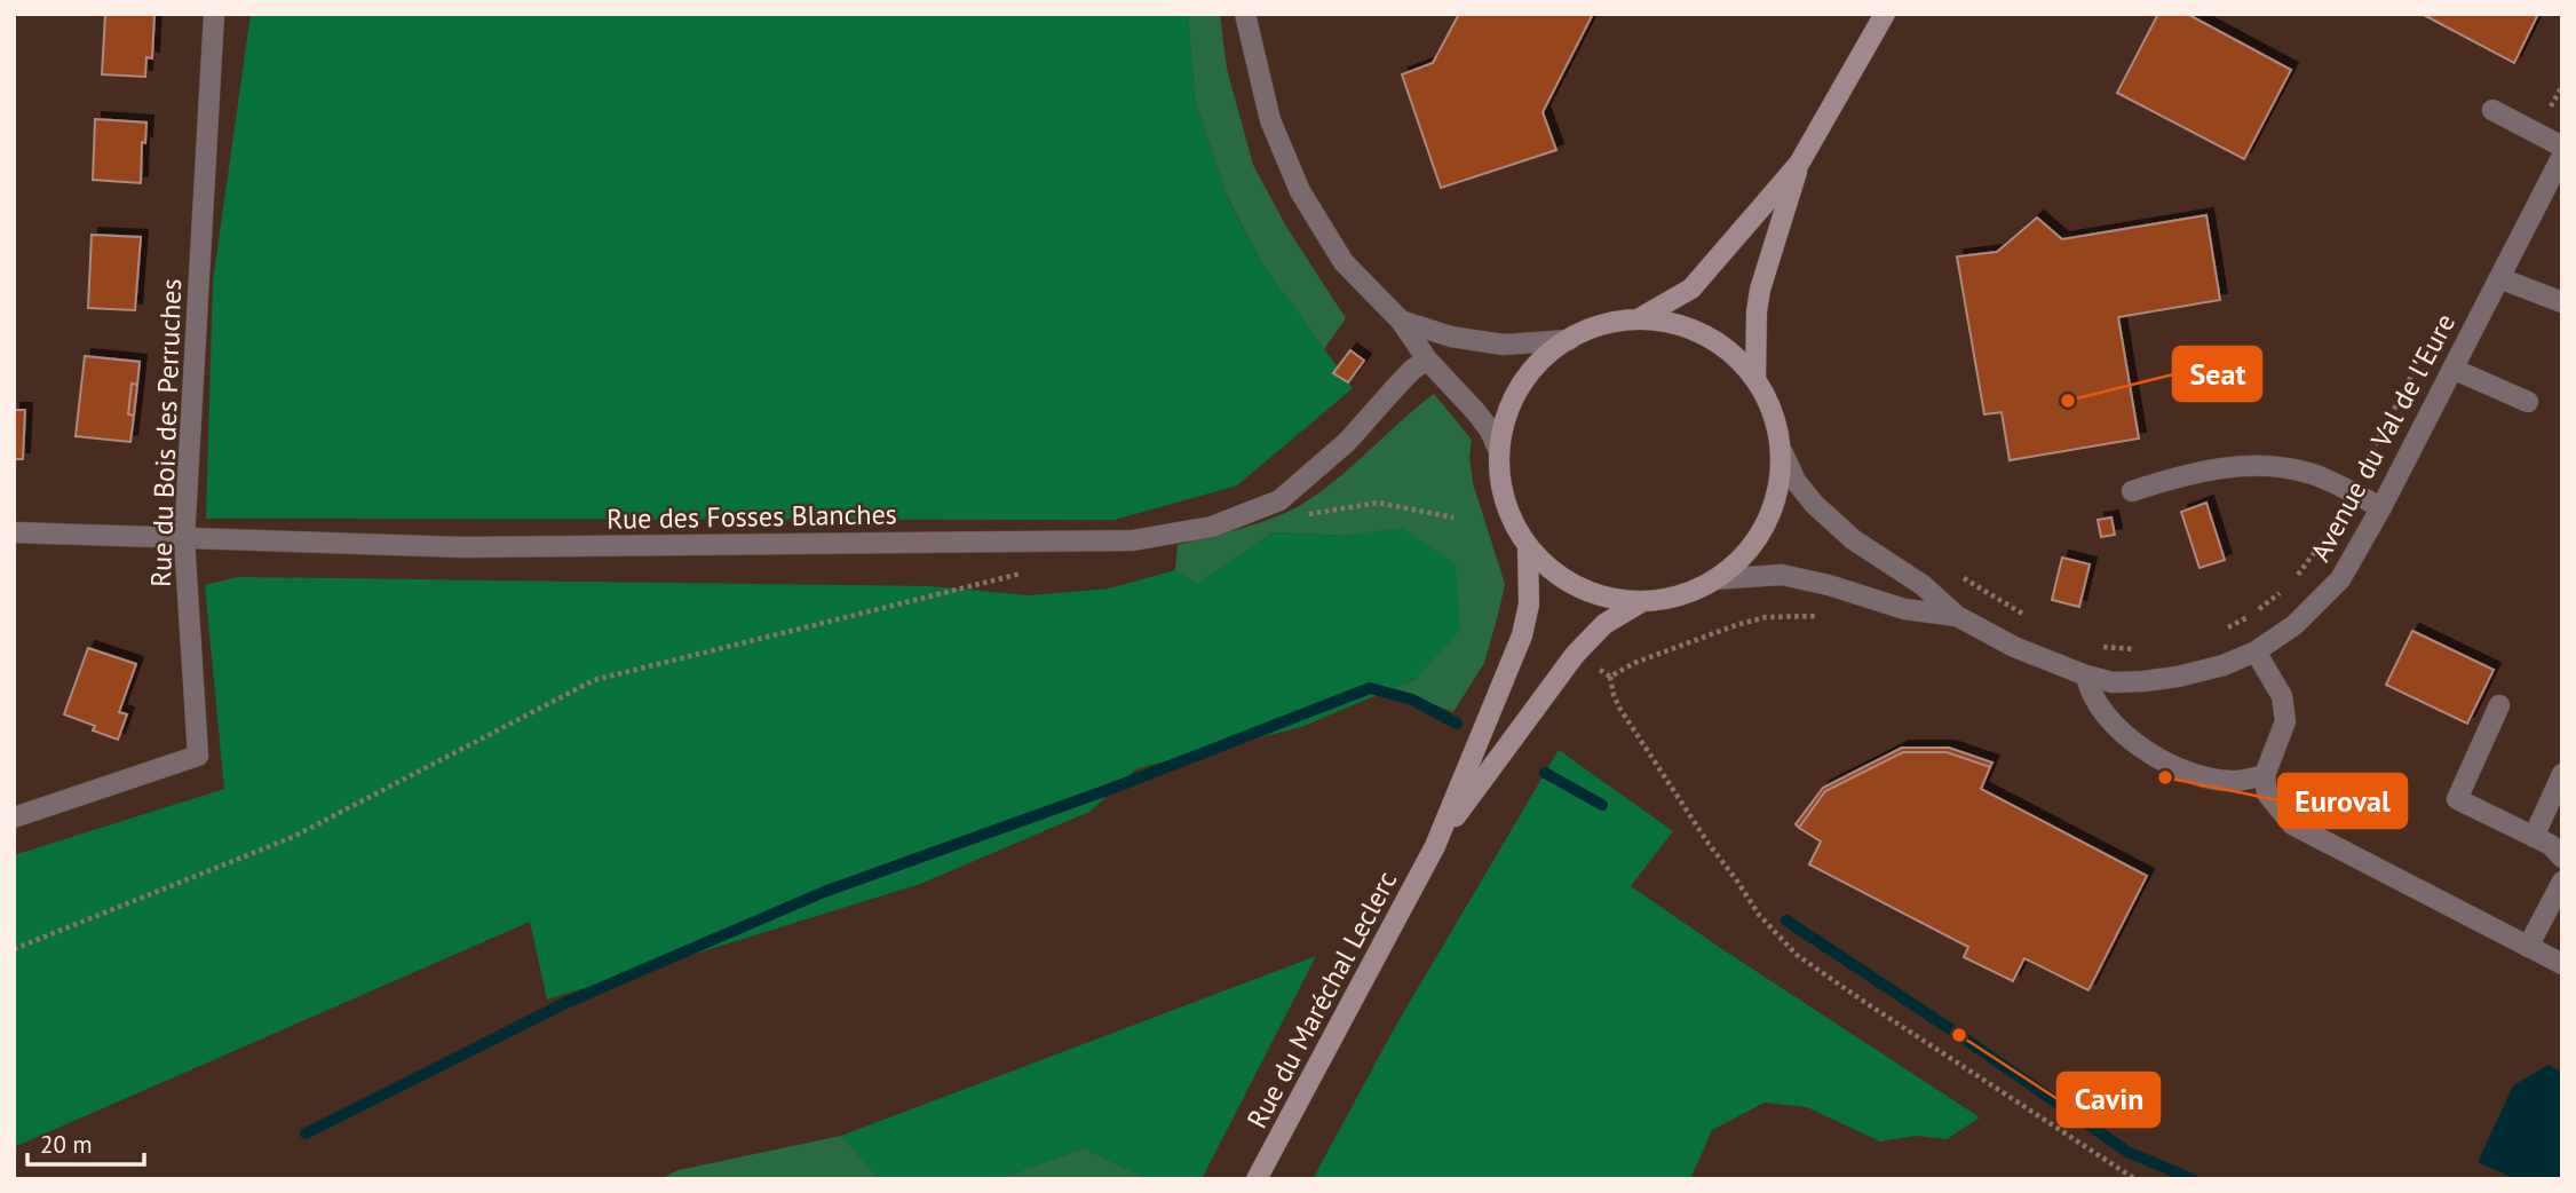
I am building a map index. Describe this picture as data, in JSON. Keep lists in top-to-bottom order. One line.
{"streets":{"main road":["Rue du Maréchal Leclerc"],"street":["Rue du Bois des Perruches","Avenue du Val de l'Eure","Rue des Fosses Blanches"]},"crossings":[["Rue du Bois des Perruches","Rue des Fosses Blanches"],["Avenue du Val de l'Eure","Rue du Maréchal Leclerc"]],"places":["Seat","Euroval","Cavin"],"scale_bar":"20 m"}
